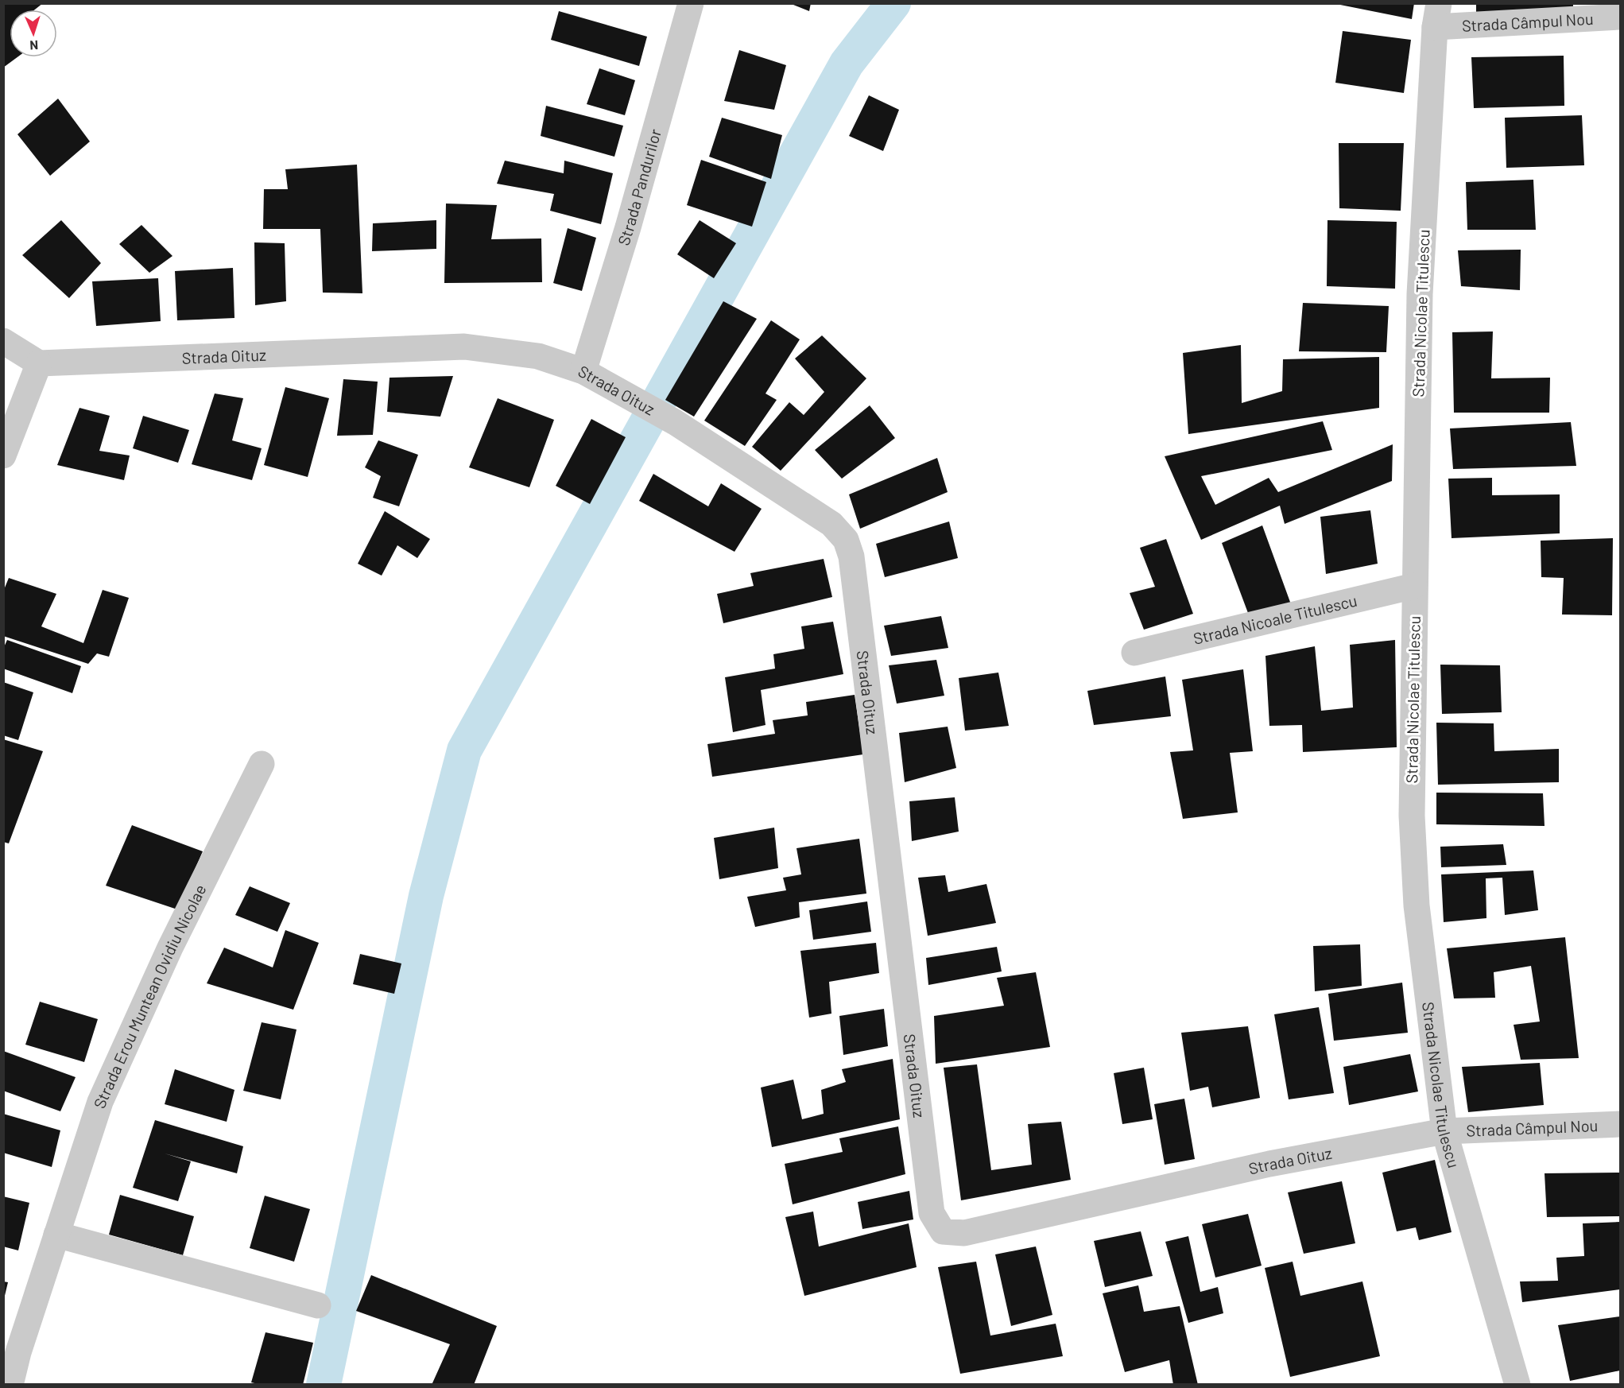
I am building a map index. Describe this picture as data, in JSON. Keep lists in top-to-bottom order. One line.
{"streets":{"street":["Strada Câmpul Nou","Strada Pandurilor","Strada Nicolae Titulescu","Strada Oituz","Strada Nicoale Titulescu","Strada Erou Muntean Ovidiu Nicolae"]},"crossings":[["Strada Câmpul Nou","Strada Nicolae Titulescu"],["Strada Câmpul Nou","Strada Oituz"],["Strada Pandurilor","Strada Oituz"],["Strada Nicolae Titulescu","Strada Oituz"],["Strada Nicolae Titulescu","Strada Nicoale Titulescu"]],"north":"bottom"}
